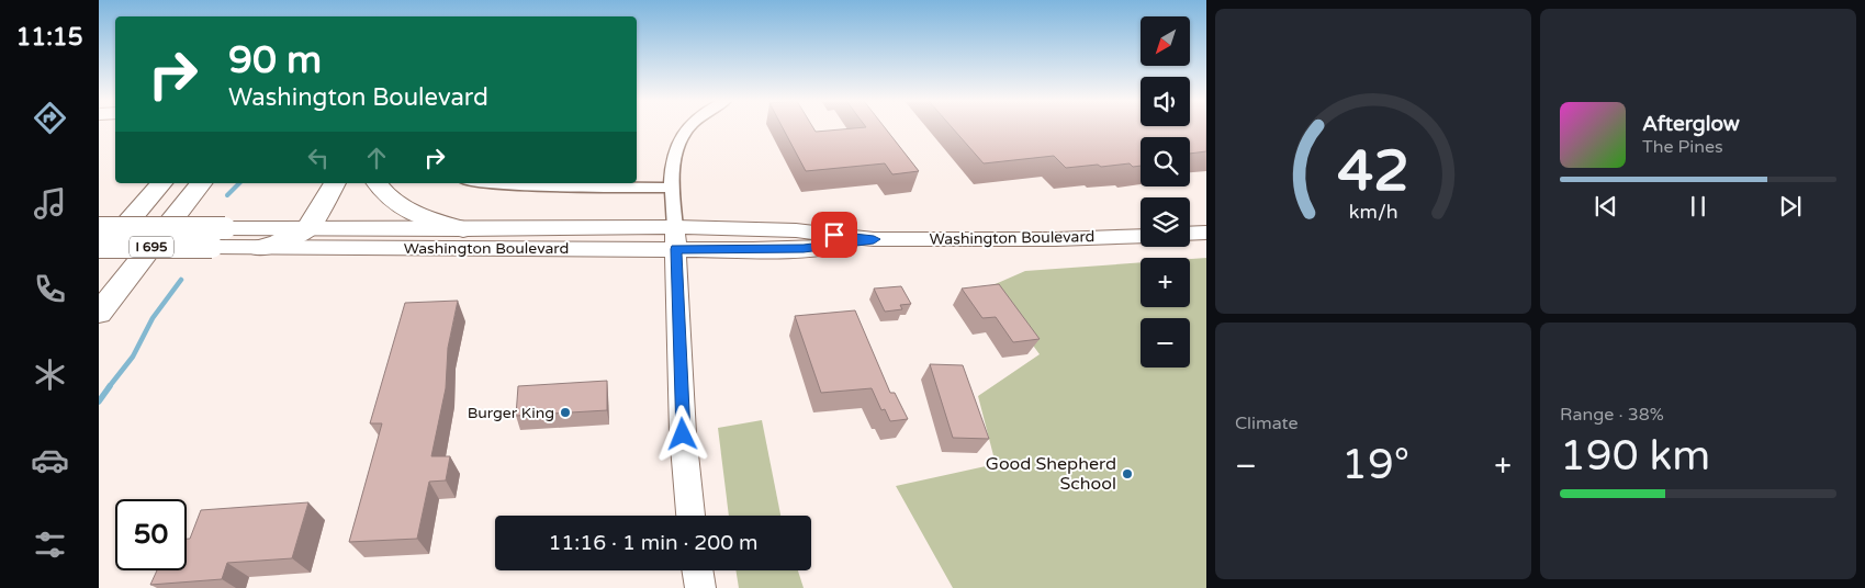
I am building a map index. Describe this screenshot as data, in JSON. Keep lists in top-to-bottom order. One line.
{"streets":{"highway":["I 695"],"main road":["Washington Boulevard"]},"crossings":[["Washington Boulevard","I 695"]],"places":["Burger King","Good Shepherd School"],"north":"bottom left","page":{"tabs":"11:15","map_buttons":["+","−"],"turn":["90 m","Washington Boulevard"],"song":["Afterglow","The Pines"],"tile":["Climate",["Range · 38%","190 km"]],"heat":["−","19°","+"],"limit":"50","trip":"11:16 · 1 min · 200 m","gauge":["42","km/h"]}}
